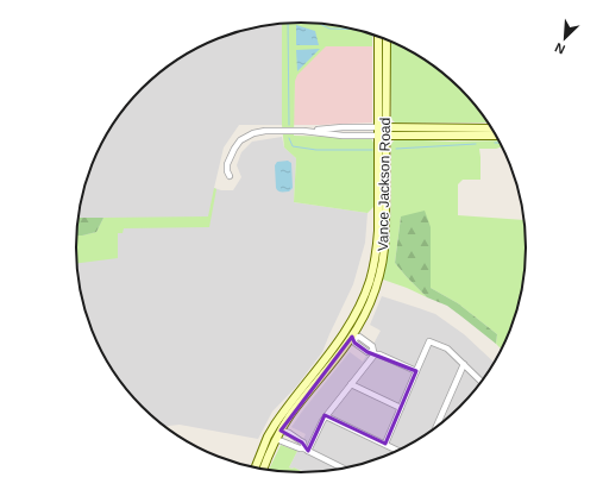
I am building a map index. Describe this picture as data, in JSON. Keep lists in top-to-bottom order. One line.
{"streets":{"main road":["Vance Jackson Road"]},"north":"bottom left"}
